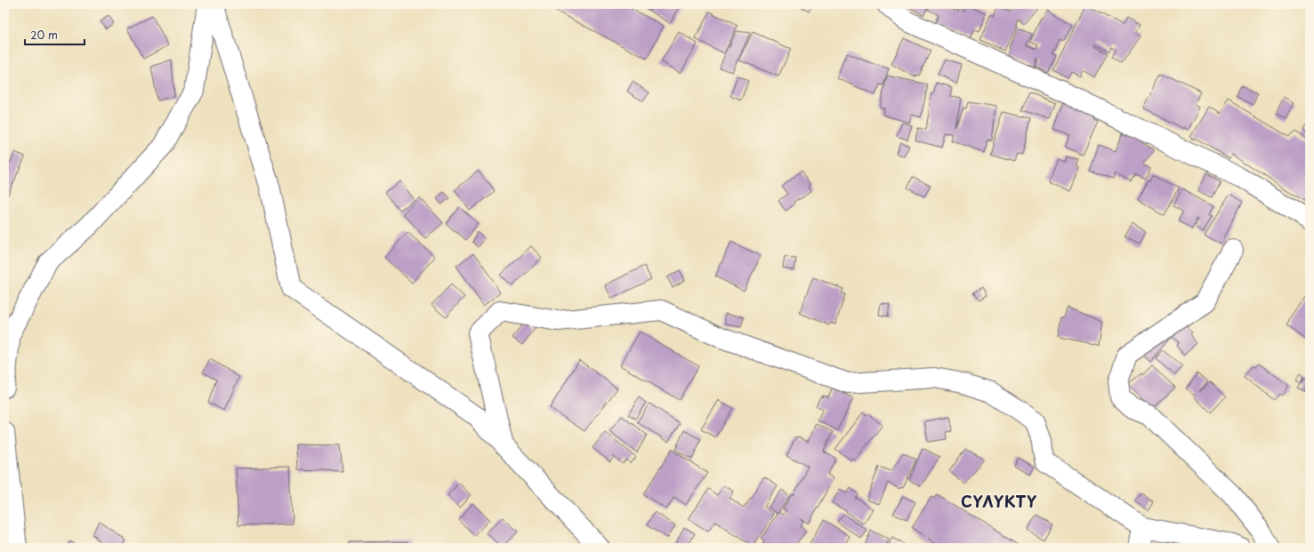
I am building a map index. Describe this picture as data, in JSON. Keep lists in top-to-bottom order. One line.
{"districts":["СҮЛҮКТҮ"],"scale_bar":"20 m"}
